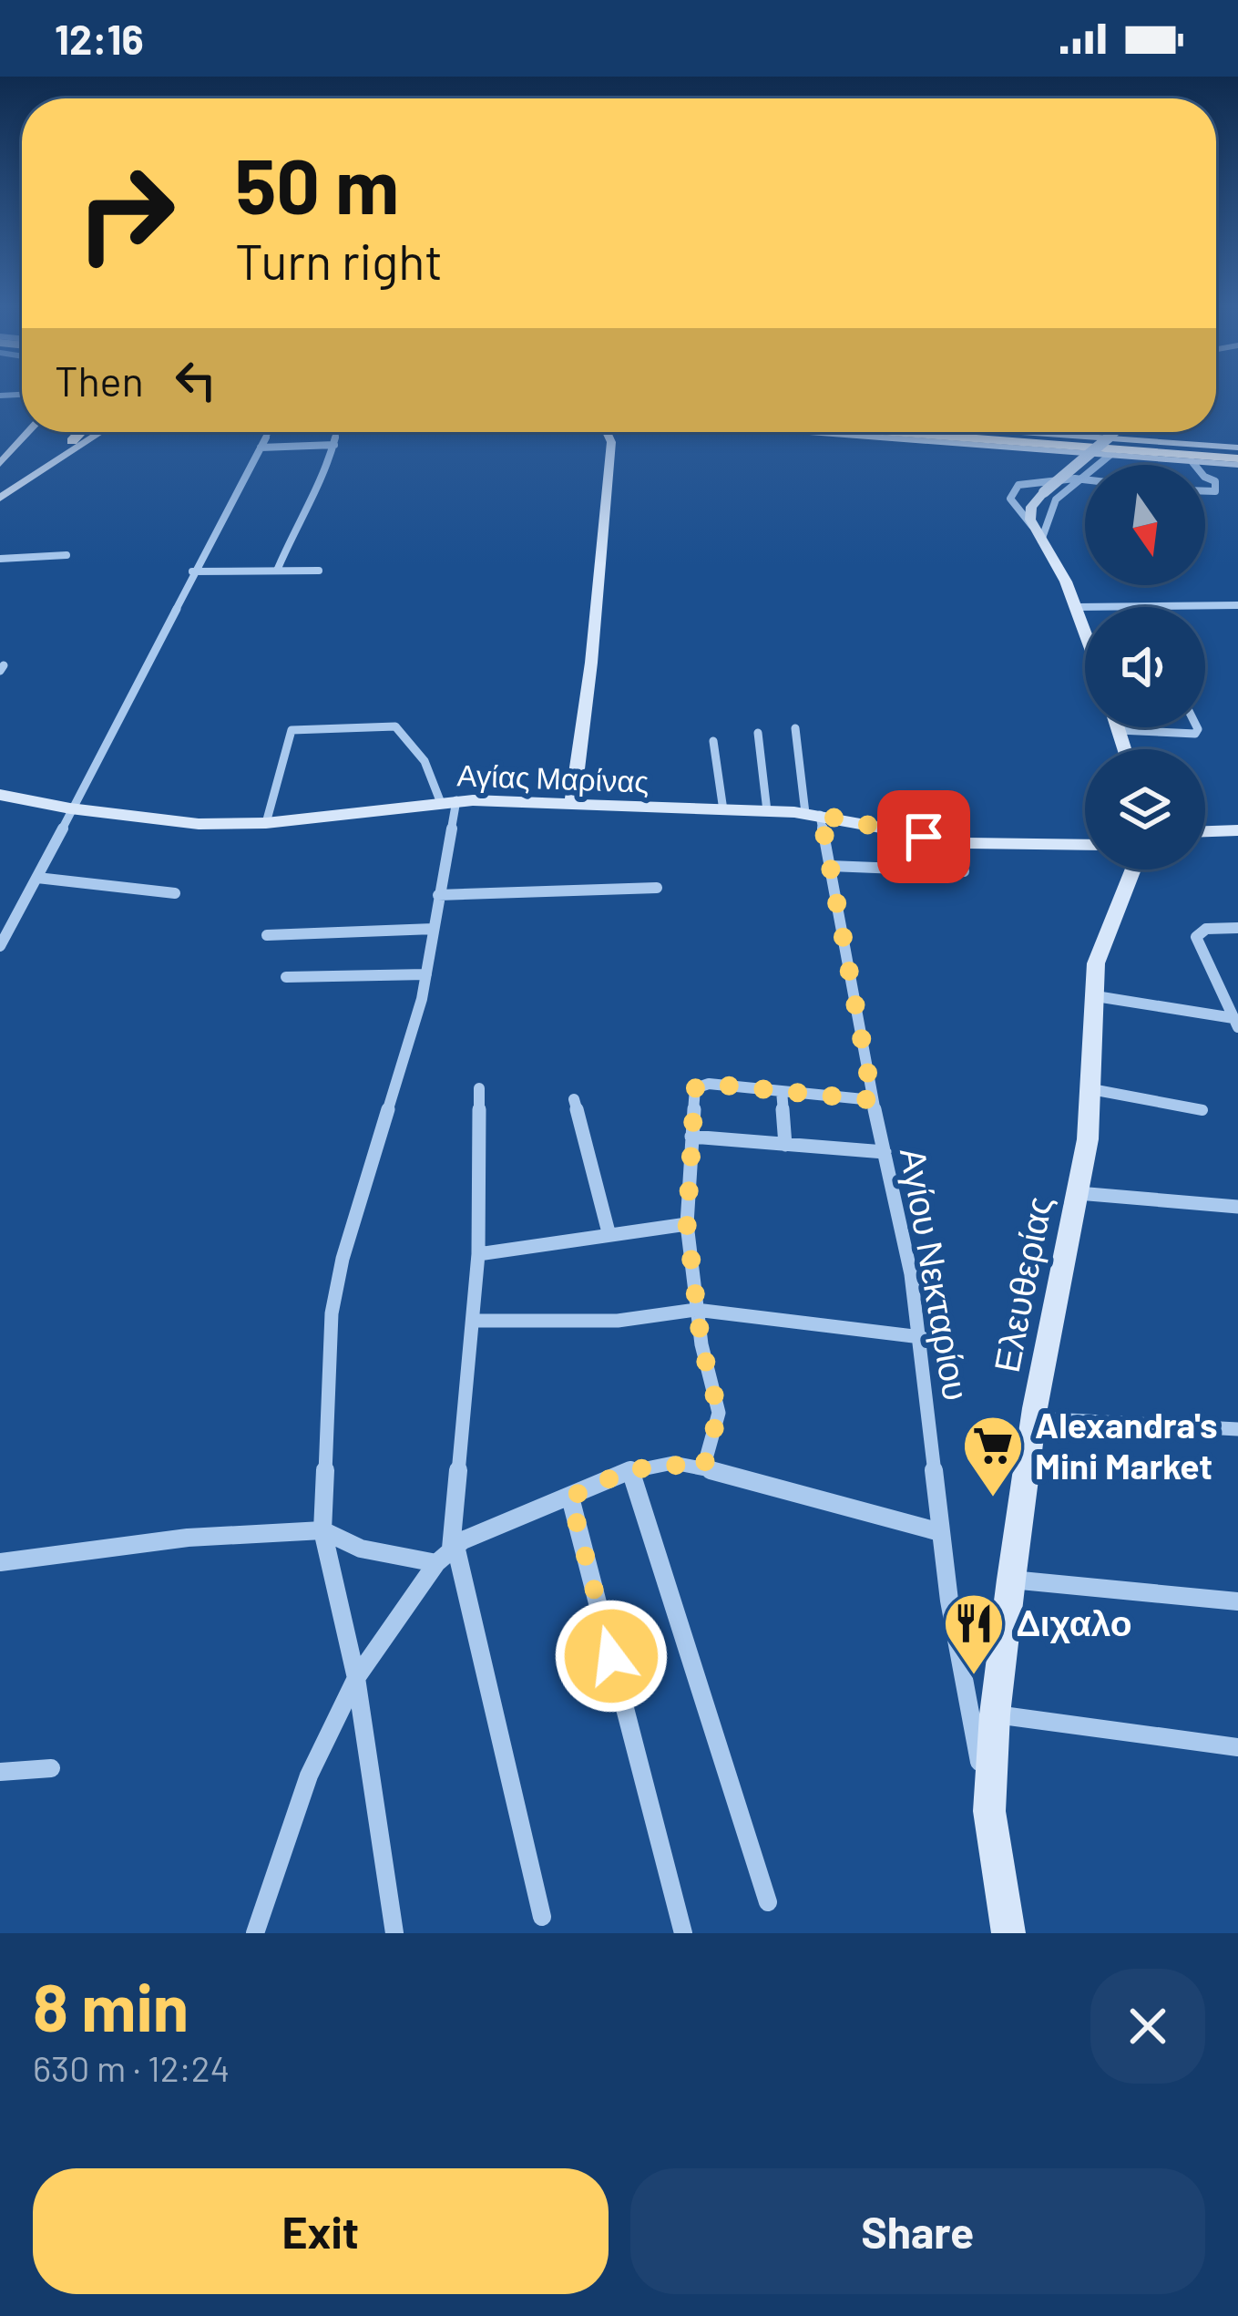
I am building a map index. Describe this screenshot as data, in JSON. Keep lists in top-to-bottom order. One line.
{"streets":{"street":["Αγίας Μαρίνας","Αγίου Νεκταρίου","Ελευθερίας"]},"crossings":[["Αγίας Μαρίνας","Αγίου Νεκταρίου"],["Αγίου Νεκταρίου","Ελευθερίας"]],"places":{"supermarket":["Alexandra's Mini Market"],"restaurant":["Διχαλο"]},"north":"bottom","page":{"status":"12:16","turn":["50 m","Turn right"],"then":"Then","heading":["8 min","630 m · 12:24"],"buttons":["Exit","Share"]}}
